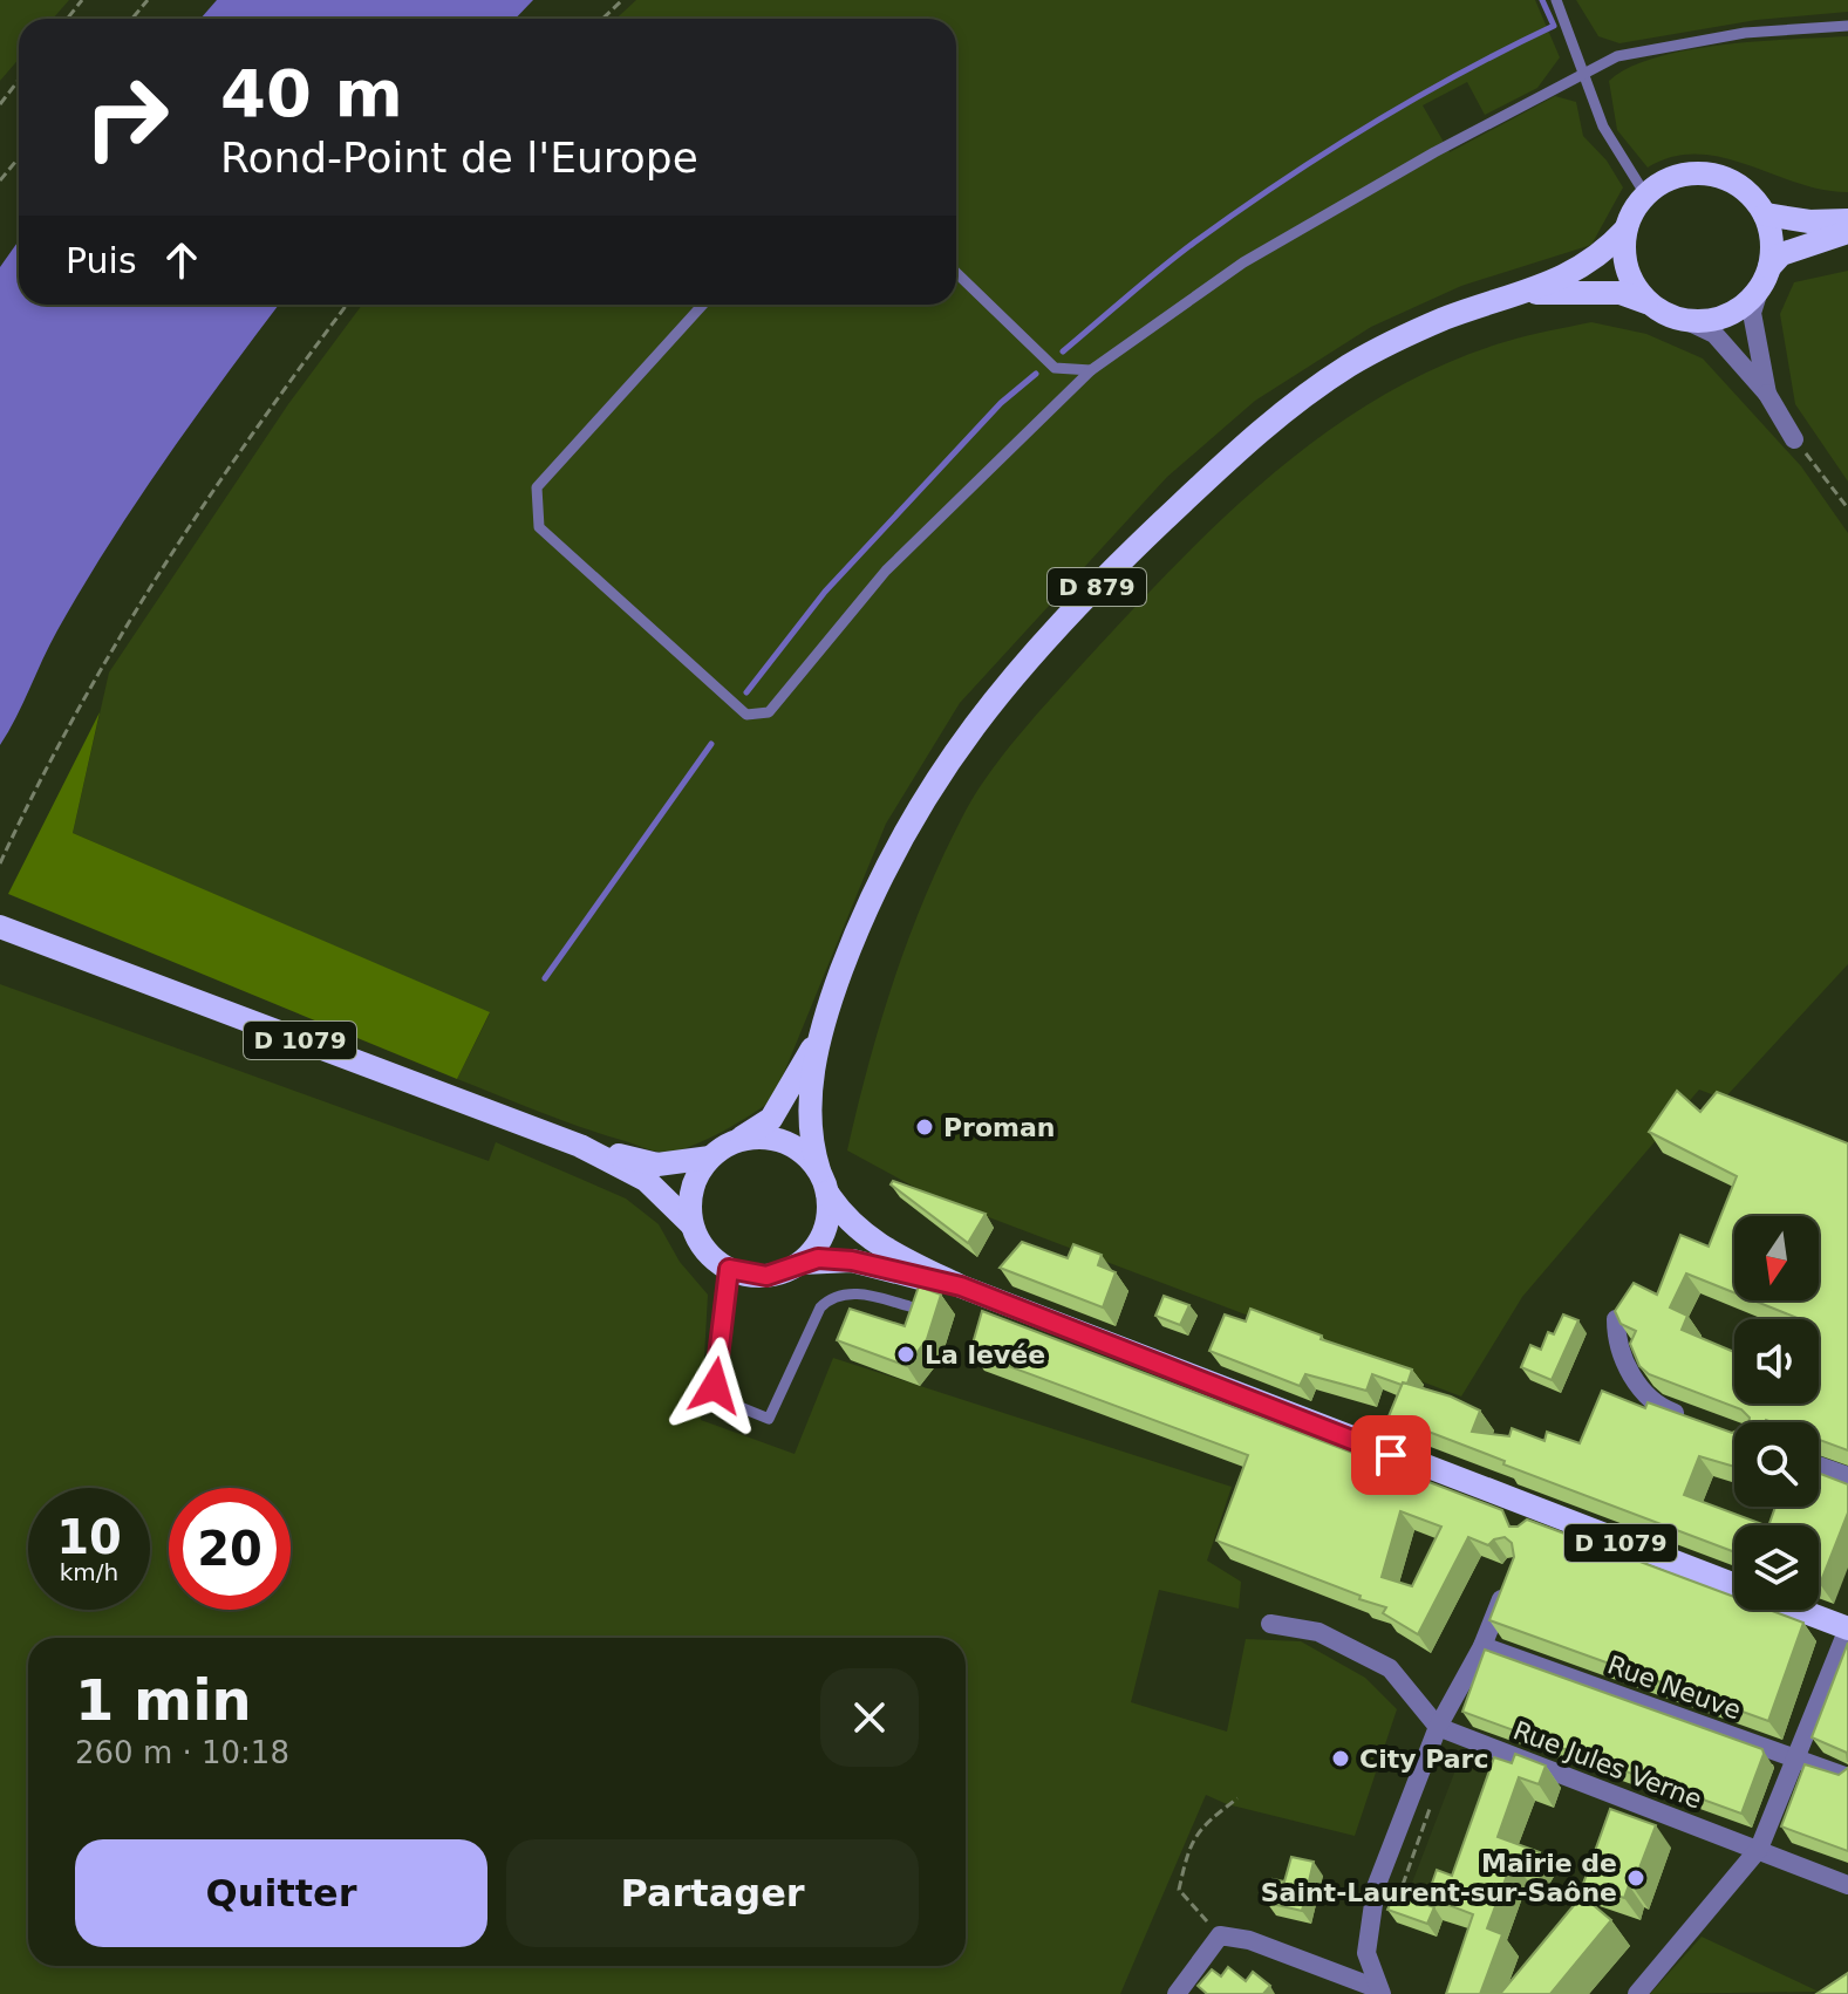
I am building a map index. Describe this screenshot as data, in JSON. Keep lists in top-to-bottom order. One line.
{"streets":{"main road":["D 879","D 1079"],"street":["Rue Neuve","Rue Jules Verne"]},"crossings":[["D 879","D 1079"]],"places":["Proman","La levée","City Parc","Mairie de Saint-Laurent-sur-Saône"],"north":"bottom","page":{"turn":["40 m","Rond-Point de l'Europe"],"then":"Puis","speed":"10 km/h","limit":"20","heading":["1 min","260 m · 10:18"],"buttons":["Quitter","Partager"]}}
